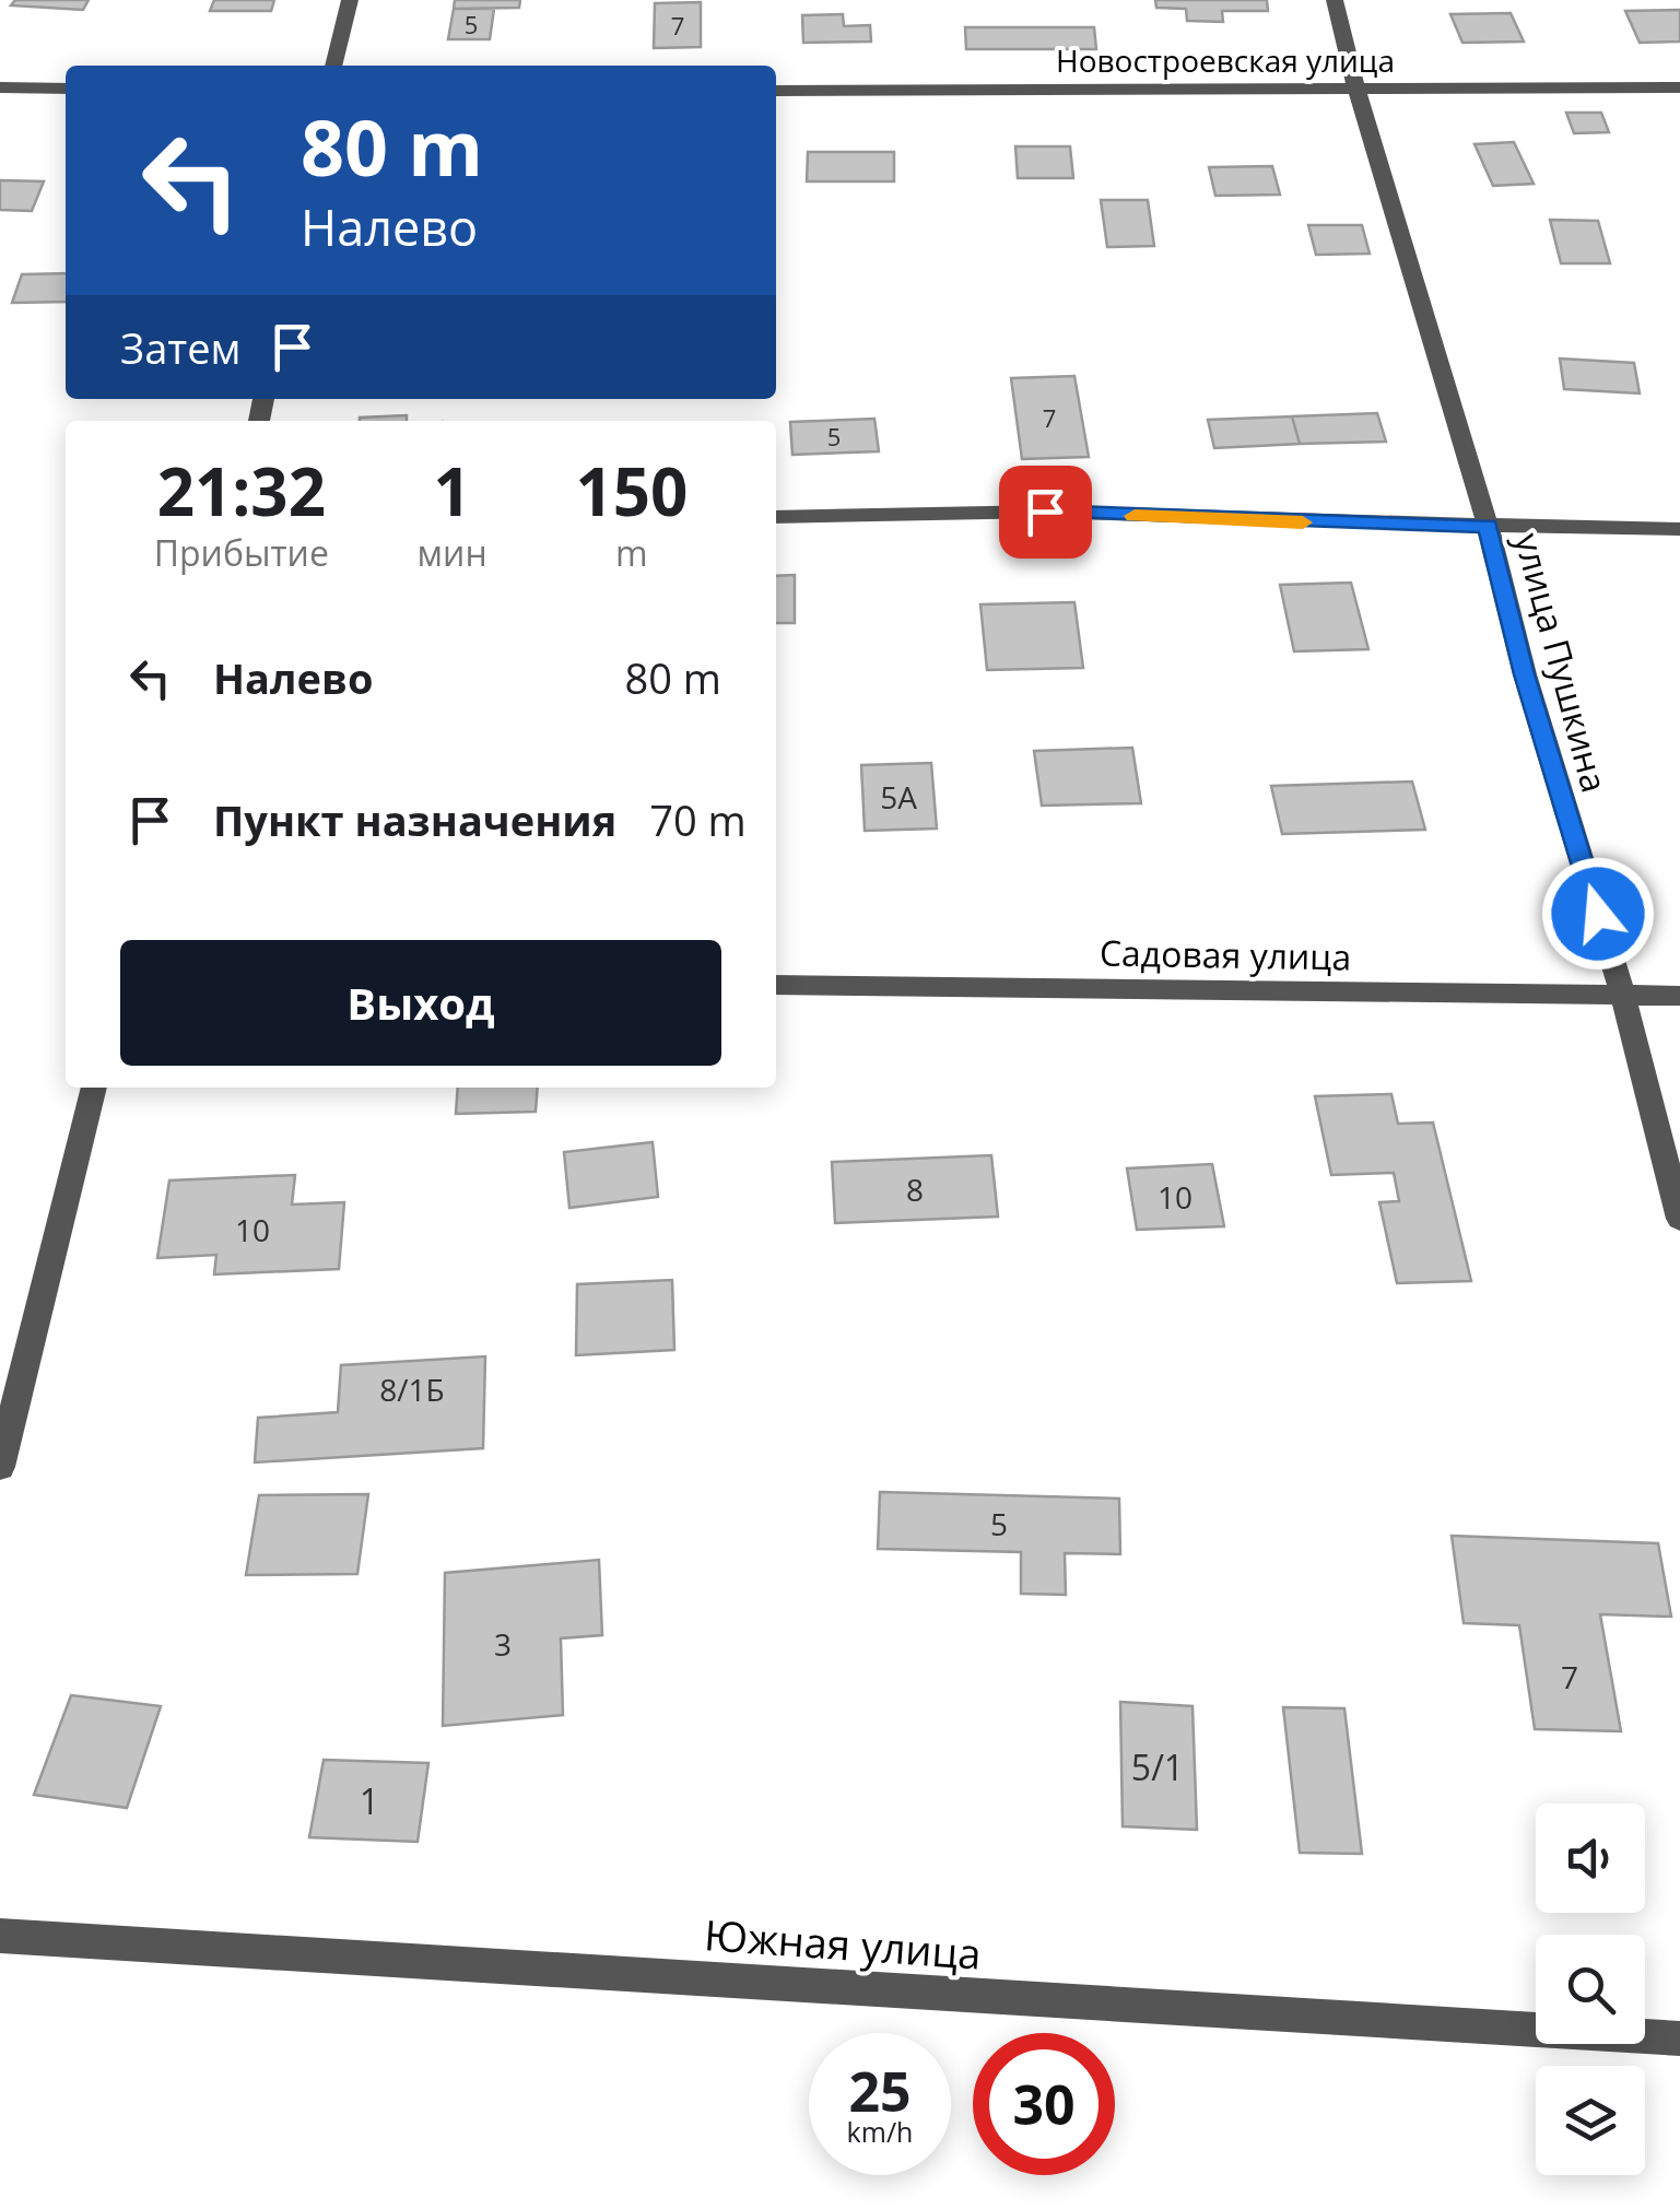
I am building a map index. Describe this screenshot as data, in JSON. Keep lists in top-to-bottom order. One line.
{"streets":{"street":["Новостроевская улица","улица Пушкина","Садовая улица","Южная улица"]},"crossings":[["Новостроевская улица","улица Пушкина"],["улица Пушкина","Садовая улица"]],"house_numbers":["5","7","7","5","5А","8","10","10","8/1Б","5","3","7","5/1","1"],"page":{"turn":["80 m","Налево"],"then":"Затем","eta":["21:32","Прибытие","1","мин","150","m"],"list":[{"name":"Налево","value":"80 m"},{"name":"Пункт назначения","value":"70 m"}],"buttons":"Выход","speed":"25 km/h","limit":"30"}}
